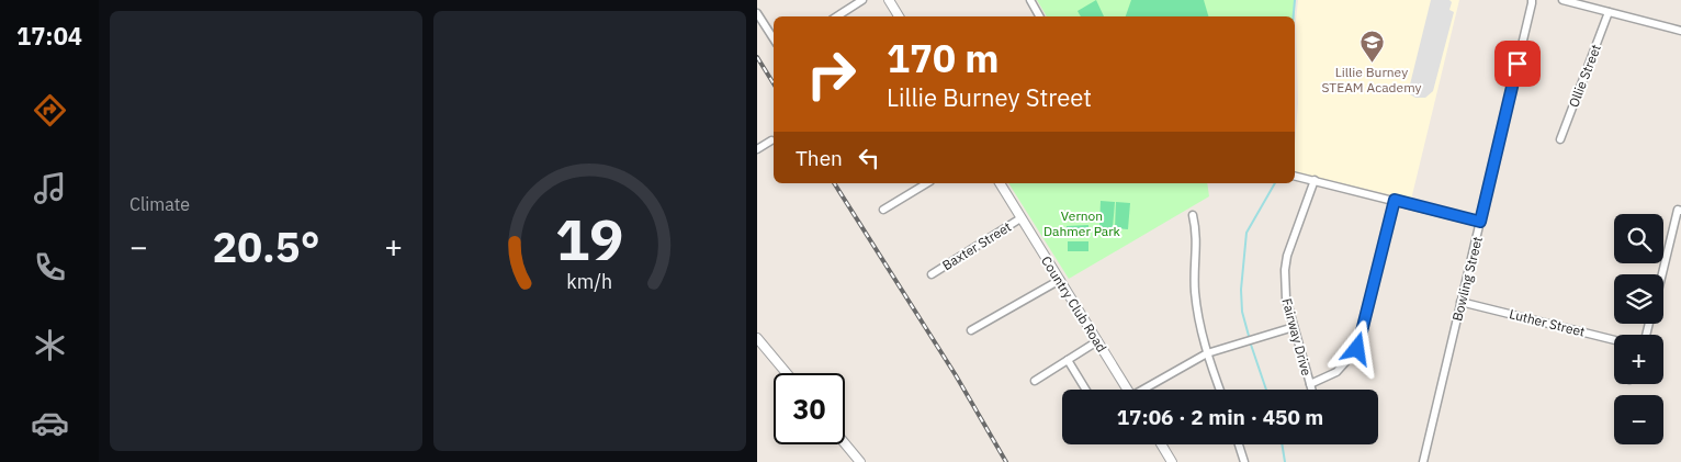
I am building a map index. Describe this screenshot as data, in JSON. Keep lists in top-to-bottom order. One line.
{"streets":{"street":["Ollie Street","Baxter Street","Bowling Street","Country Club Road","Luther Street","Fairway Drive"]},"crossings":[["Baxter Street","Country Club Road"],["Bowling Street","Luther Street"]],"parks":["Vernon Dahmer Park"],"places":{"school or university":["Lillie Burney STEAM Academy"]},"page":{"tabs":"17:04","tile":"Climate","turn":["170 m","Lillie Burney Street"],"then":"Then","map_buttons":["+","−"],"heat":["−","20.5°","+"],"limit":"30","trip":"17:06 · 2 min · 450 m","gauge":["19","km/h"]}}
